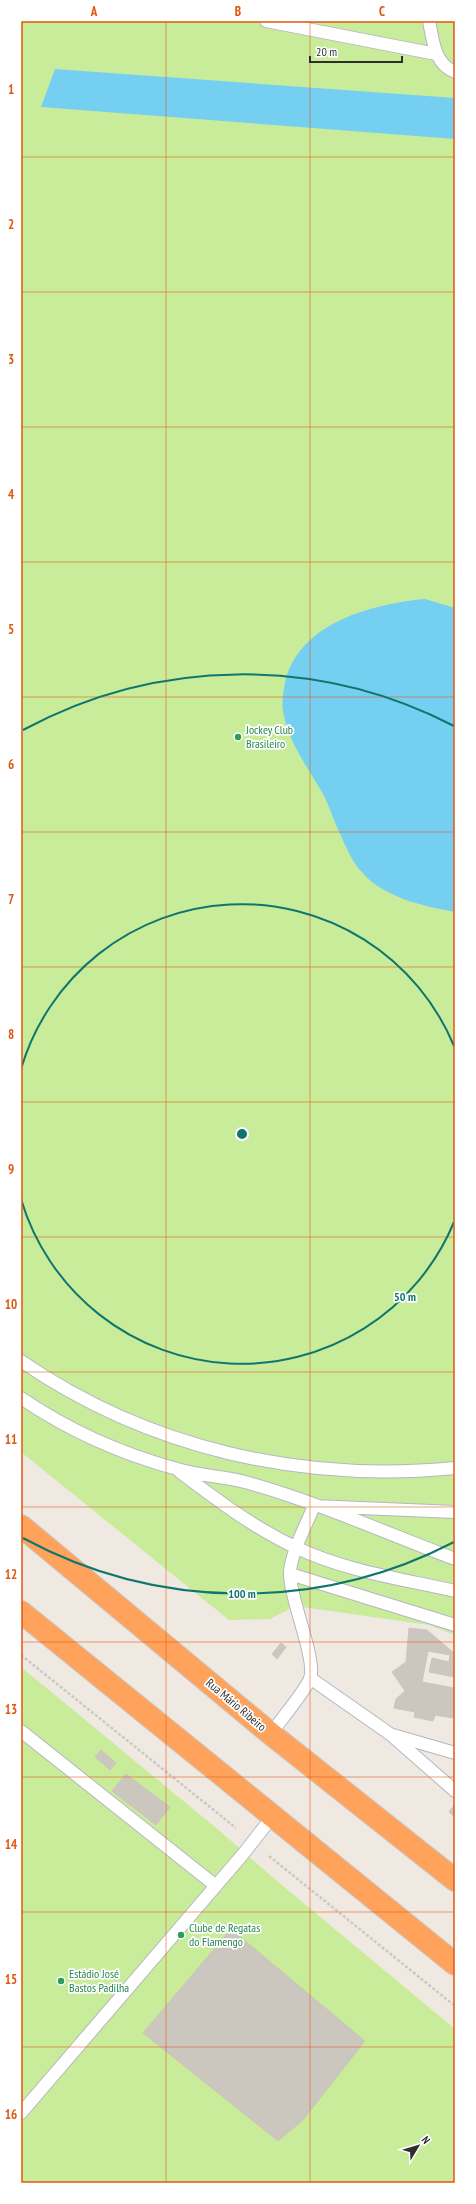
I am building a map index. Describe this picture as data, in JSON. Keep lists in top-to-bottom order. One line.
{"streets":{"highway":["Rua Mário Ribeiro"]},"places":["Jockey Club Brasileiro","Clube de Regatas do Flamengo","Estádio José Bastos Padilha"],"scale_bar":"20 m","north":"top right","grid":{"columns":["A","B","C"],"rows":["1","2","3","4","5","6","7","8","9","10","11","12","13","14","15","16"]},"rings":["50 m","100 m"]}
